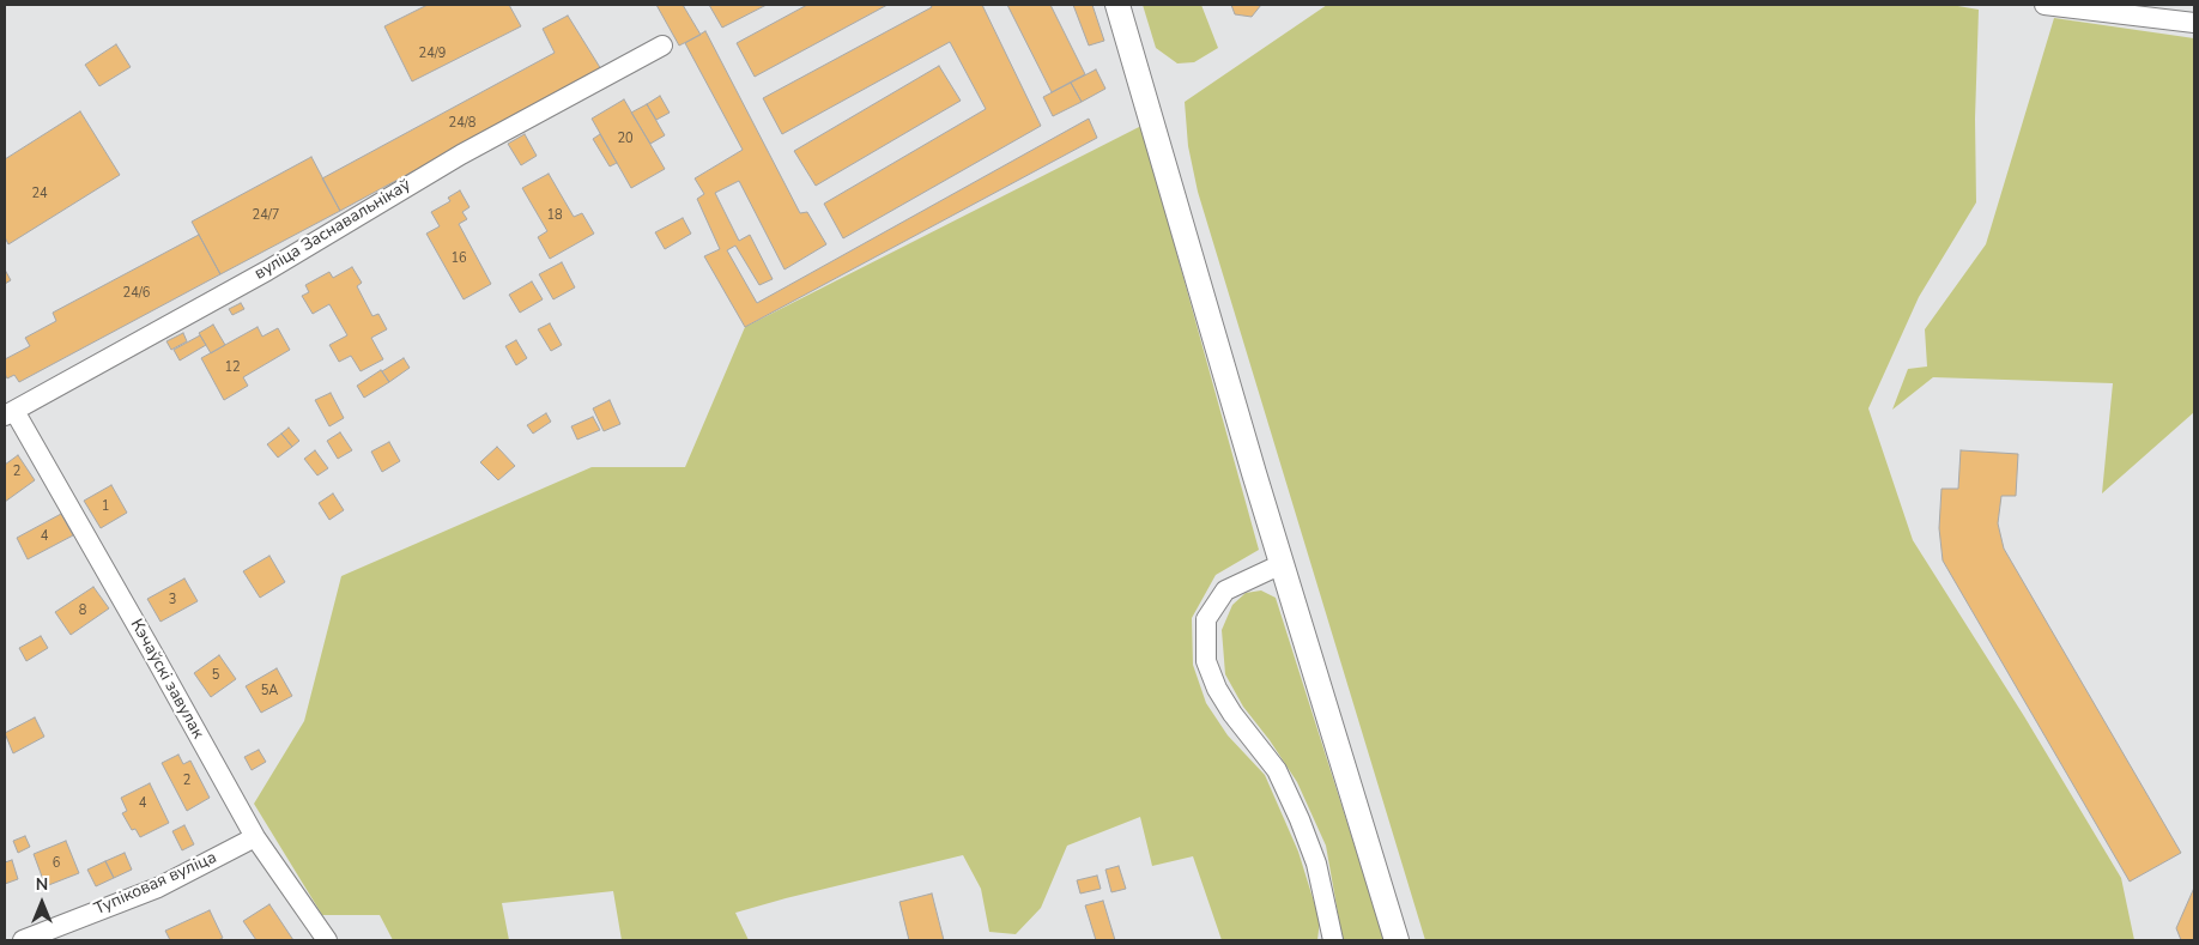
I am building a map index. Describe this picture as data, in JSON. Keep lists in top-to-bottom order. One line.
{"streets":{"street":["вуліца Заснавальнікаў","Кэчаўскі завулак","Тупіковая вуліца"]},"crossings":[["вуліца Заснавальнікаў","Кэчаўскі завулак"],["Кэчаўскі завулак","Тупіковая вуліца"]],"house_numbers":["24/9","24/8","20","24","24/7","18","16","24/6","12","2","1","4","3","8","5","5А","2","4","6"],"north":"top"}
